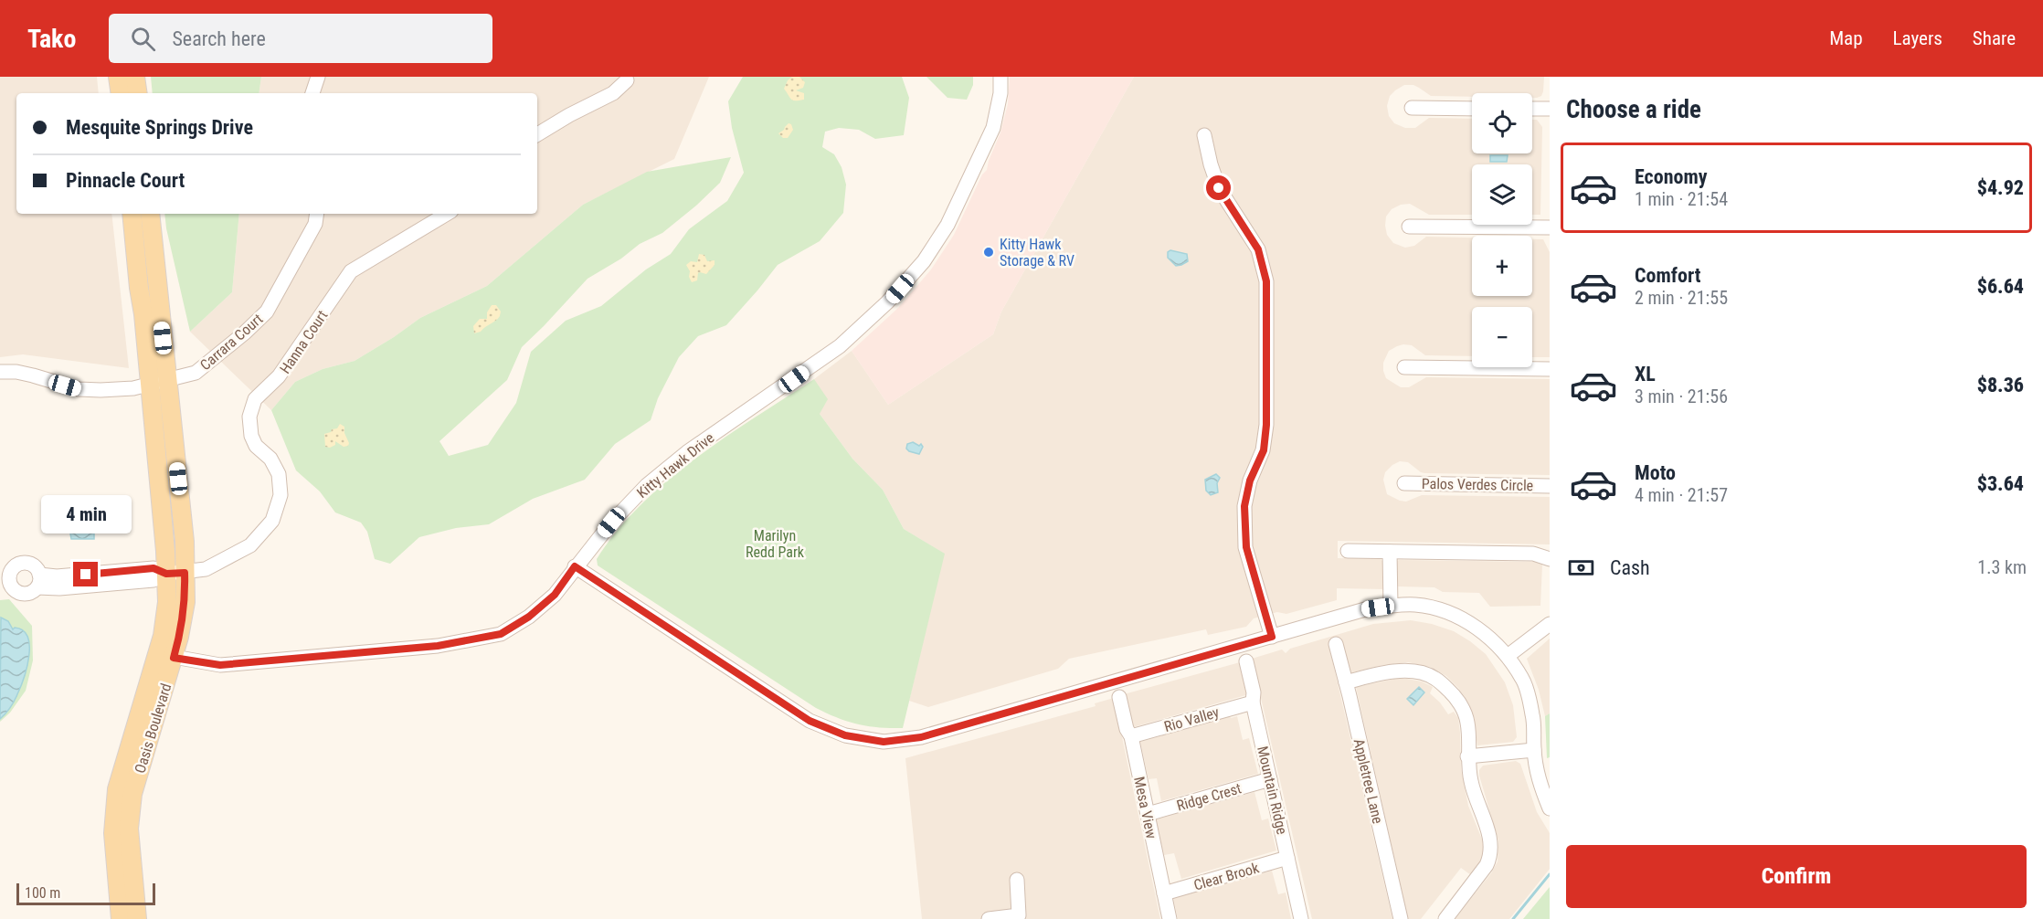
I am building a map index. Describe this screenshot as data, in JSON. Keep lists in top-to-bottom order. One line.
{"streets":{"main road":["Oasis Boulevard"],"street":["Carrara Court","Hanna Court","Kitty Hawk Drive","Palos Verdes Circle","Rio Valley","Appletree Lane","Mountain Ridge","Ridge Crest","Mesa View","Clear Brook"]},"crossings":[["Carrara Court","Oasis Boulevard"],["Hanna Court","Oasis Boulevard"],["Kitty Hawk Drive","Oasis Boulevard"],["Rio Valley","Mountain Ridge"],["Rio Valley","Mesa View"],["Mountain Ridge","Ridge Crest"],["Mountain Ridge","Clear Brook"],["Ridge Crest","Mesa View"],["Mesa View","Clear Brook"]],"parks":["Marilyn Redd Park"],"places":["Kitty Hawk Storage & RV"],"scale_bar":"100 m","page":{"header":"Tako","search":"Search here","nav":["Map","Layers","Share"],"heading":"Choose a ride","map_buttons":["+","−"],"banner":["Mesquite Springs Drive","Pinnacle Court"],"list":[{"name":"Economy","note":"1 min · 21:54","value":"$4.92"},{"name":"Comfort","note":"2 min · 21:55","value":"$6.64"},{"name":"XL","note":"3 min · 21:56","value":"$8.36"},{"name":"Moto","note":"4 min · 21:57","value":"$3.64"}],"bubble":"4 min","pay":["Cash","1.3 km"],"buttons":"Confirm","scale":"100 m"}}
